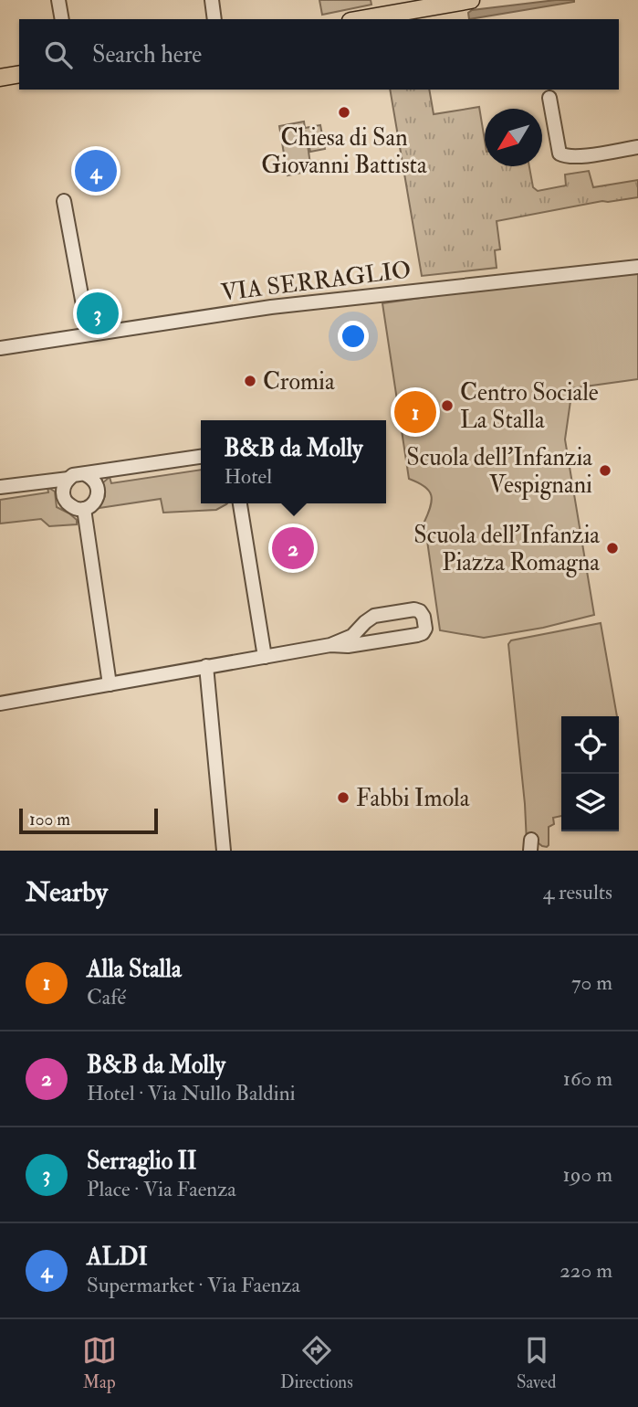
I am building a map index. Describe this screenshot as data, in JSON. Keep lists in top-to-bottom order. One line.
{"streets":{"street":["VIA SERRAGLIO"]},"places":["Chiesa di San Giovanni Battista","Cromia","Centro Sociale La Stalla","Scuola dell'Infanzia Vespignani","Scuola dell'Infanzia Piazza Romagna","Fabbi Imola"],"scale_bar":"100 m","north":"bottom left","page":{"search":"Search here","pins":["4","3","1","2"],"popup":["B&B da Molly","Hotel"],"scale":"100 m","heading":["Nearby","4 results"],"list":[{"mark":"1","name":"Alla Stalla","note":"Café","value":"70 m"},{"mark":"2","name":"B&B da Molly","note":"Hotel · Via Nullo Baldini","value":"160 m"},{"mark":"3","name":"Serraglio II","note":"Place · Via Faenza","value":"190 m"},{"mark":"4","name":"ALDI","note":"Supermarket · Via Faenza","value":"220 m"}],"nav":["Map","Directions","Saved"]}}
